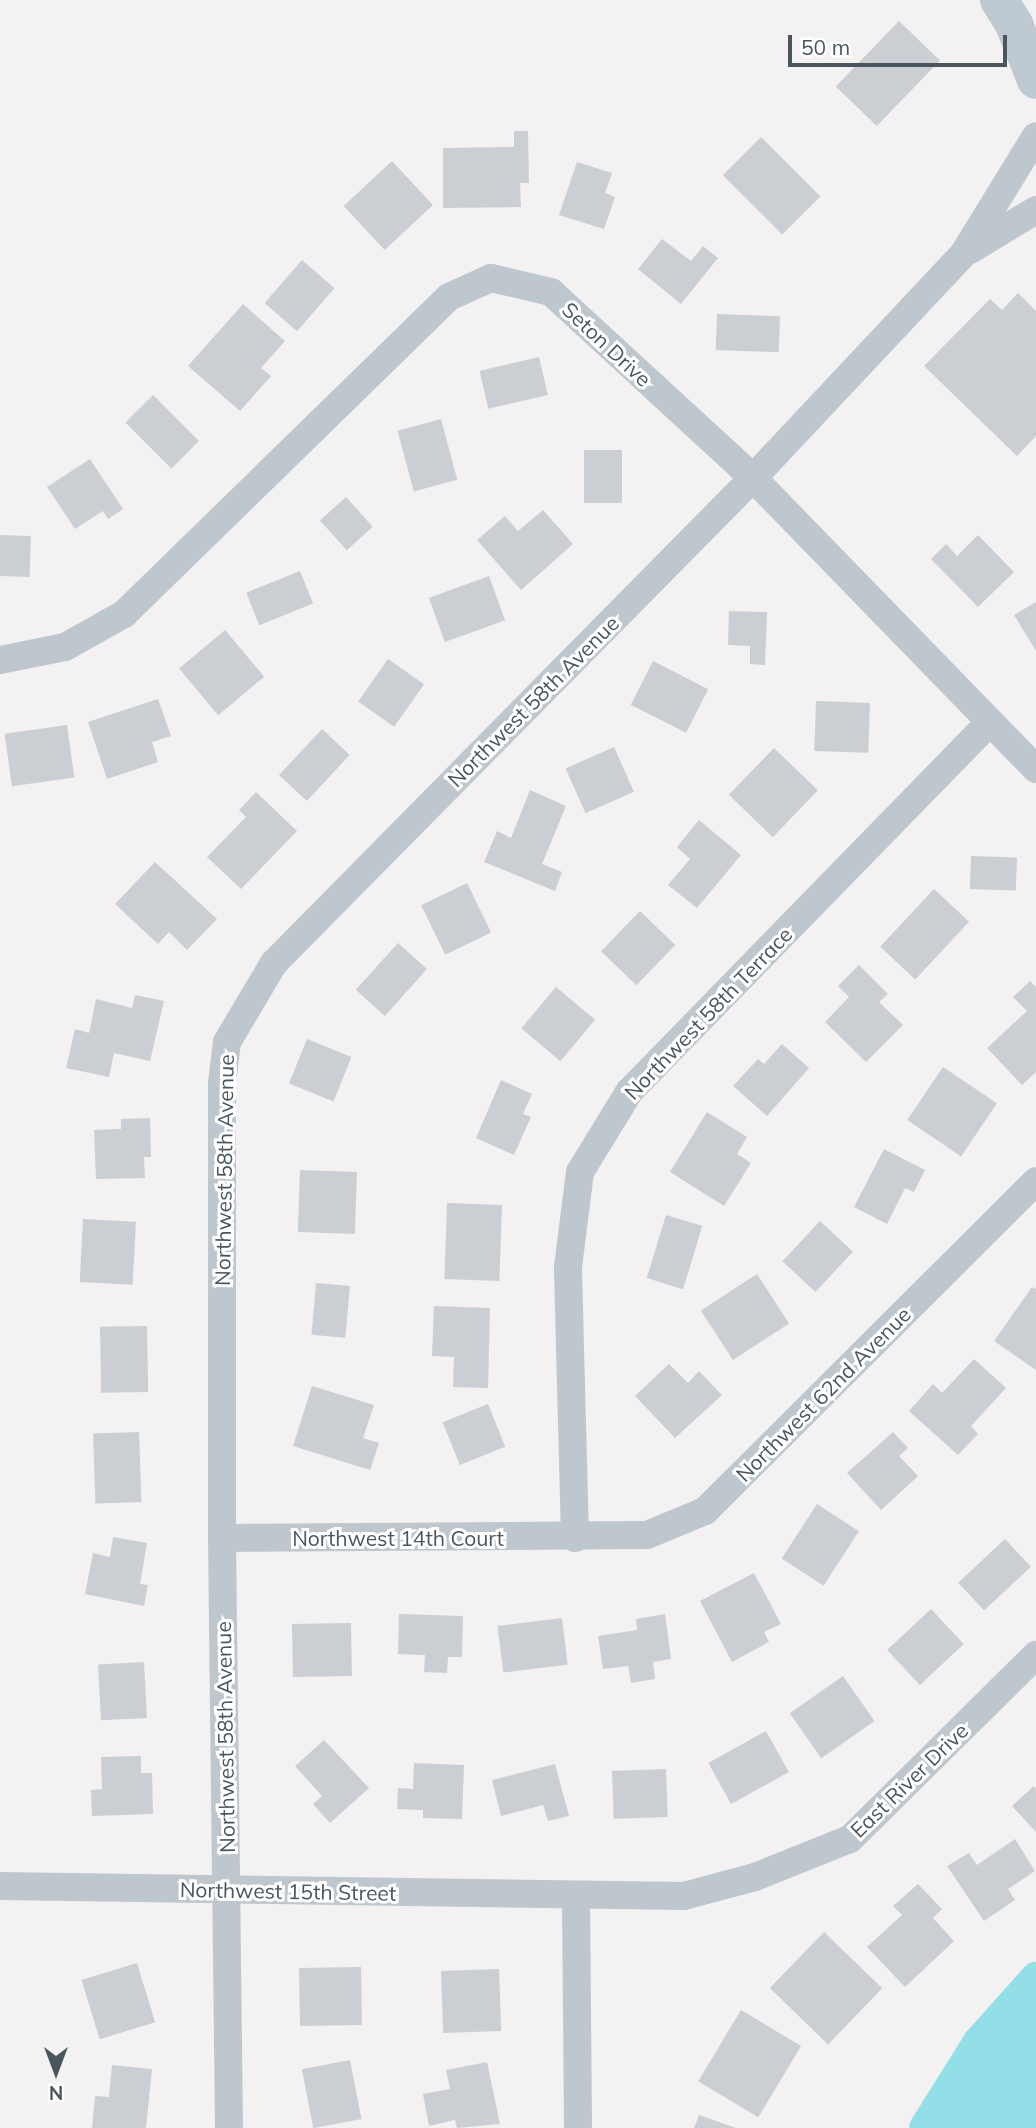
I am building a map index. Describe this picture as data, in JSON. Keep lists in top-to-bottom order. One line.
{"streets":{"street":["Seton Drive","Northwest 58th Avenue","Northwest 58th Terrace","Northwest 62nd Avenue","Northwest 14th Court","East River Drive","Northwest 15th Street"]},"crossings":[["Seton Drive","Northwest 58th Avenue"],["Seton Drive","Northwest 58th Terrace"],["Northwest 58th Avenue","Northwest 14th Court"],["Northwest 58th Avenue","Northwest 15th Street"],["Northwest 58th Terrace","Northwest 62nd Avenue"],["Northwest 58th Terrace","Northwest 14th Court"],["Northwest 62nd Avenue","Northwest 14th Court"],["East River Drive","Northwest 15th Street"]],"scale_bar":"50 m","north":"bottom"}
